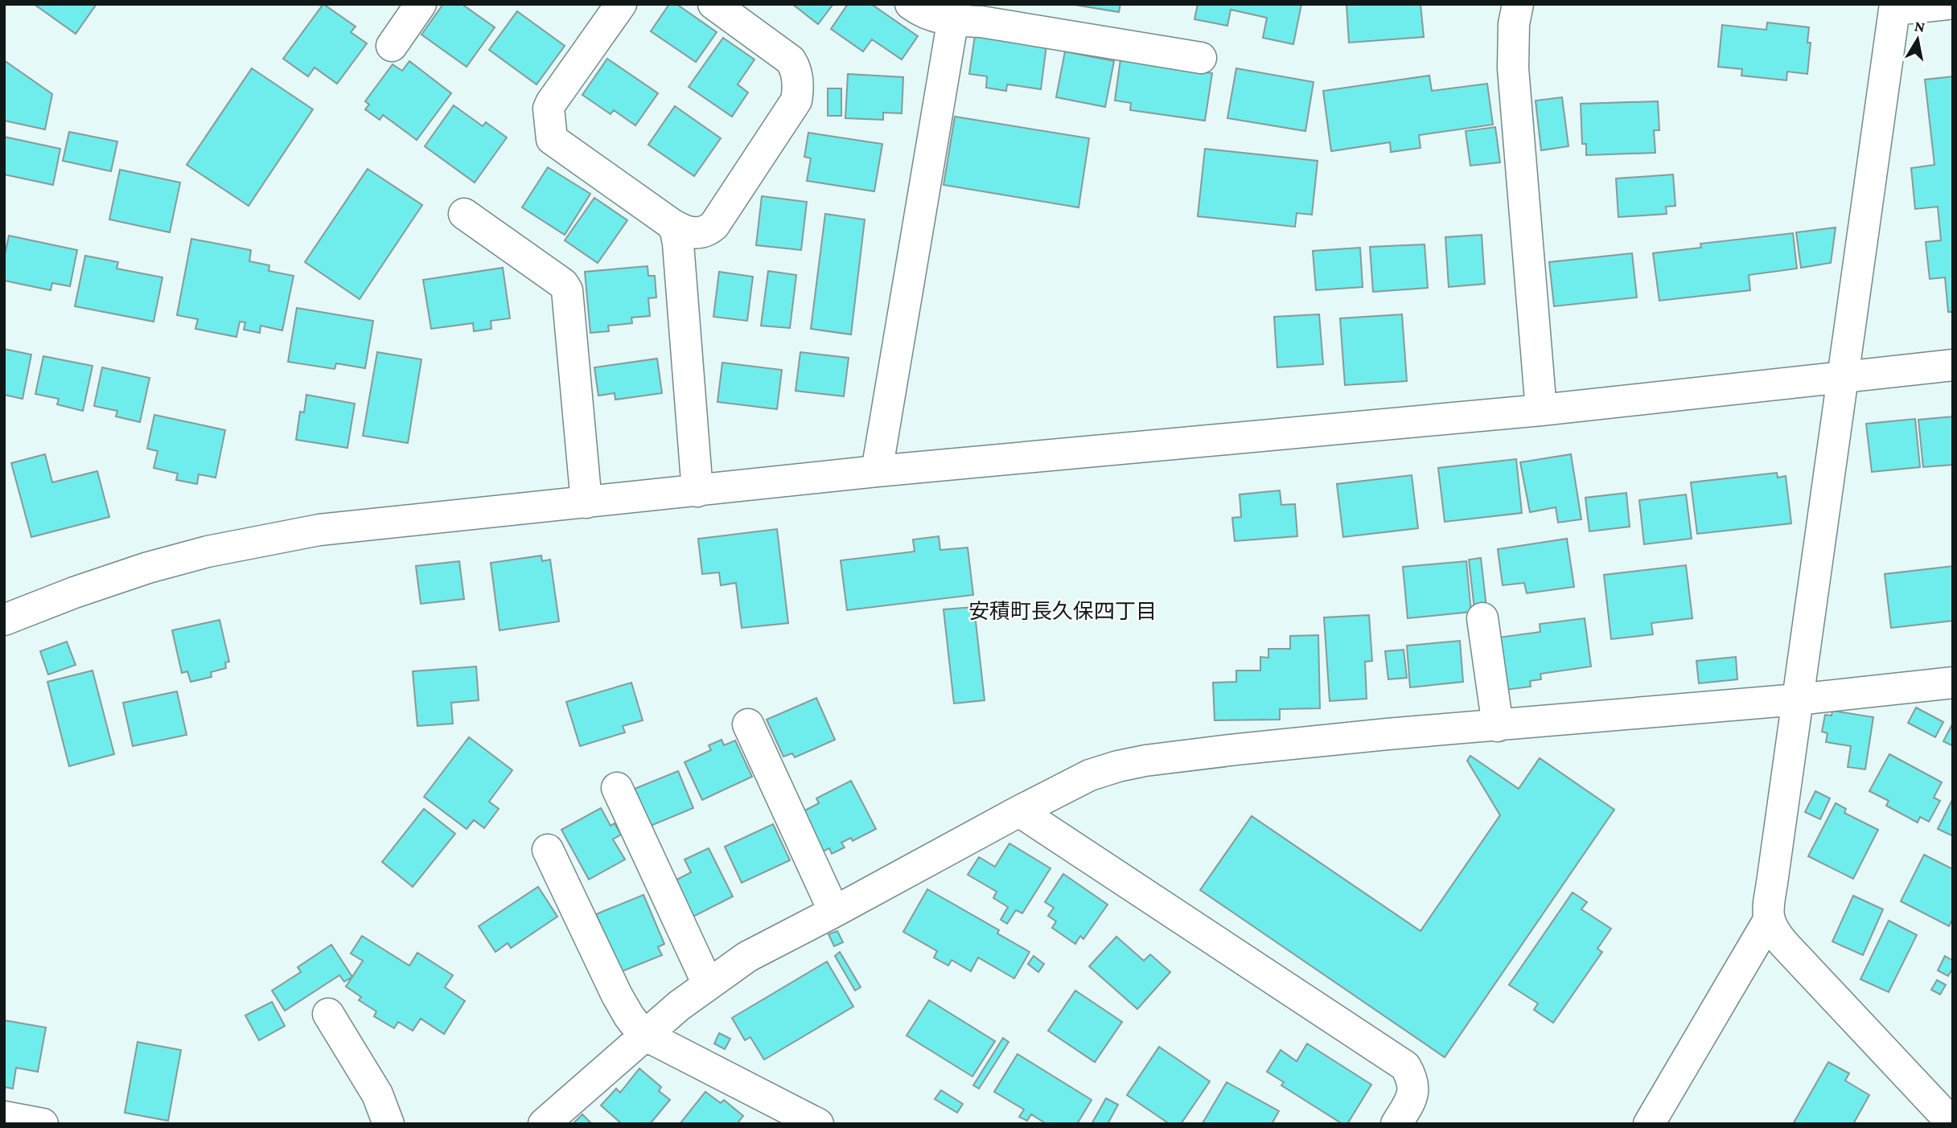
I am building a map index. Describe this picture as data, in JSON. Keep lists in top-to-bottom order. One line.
{"districts":["安積町長久保四丁目"],"north":"top"}
